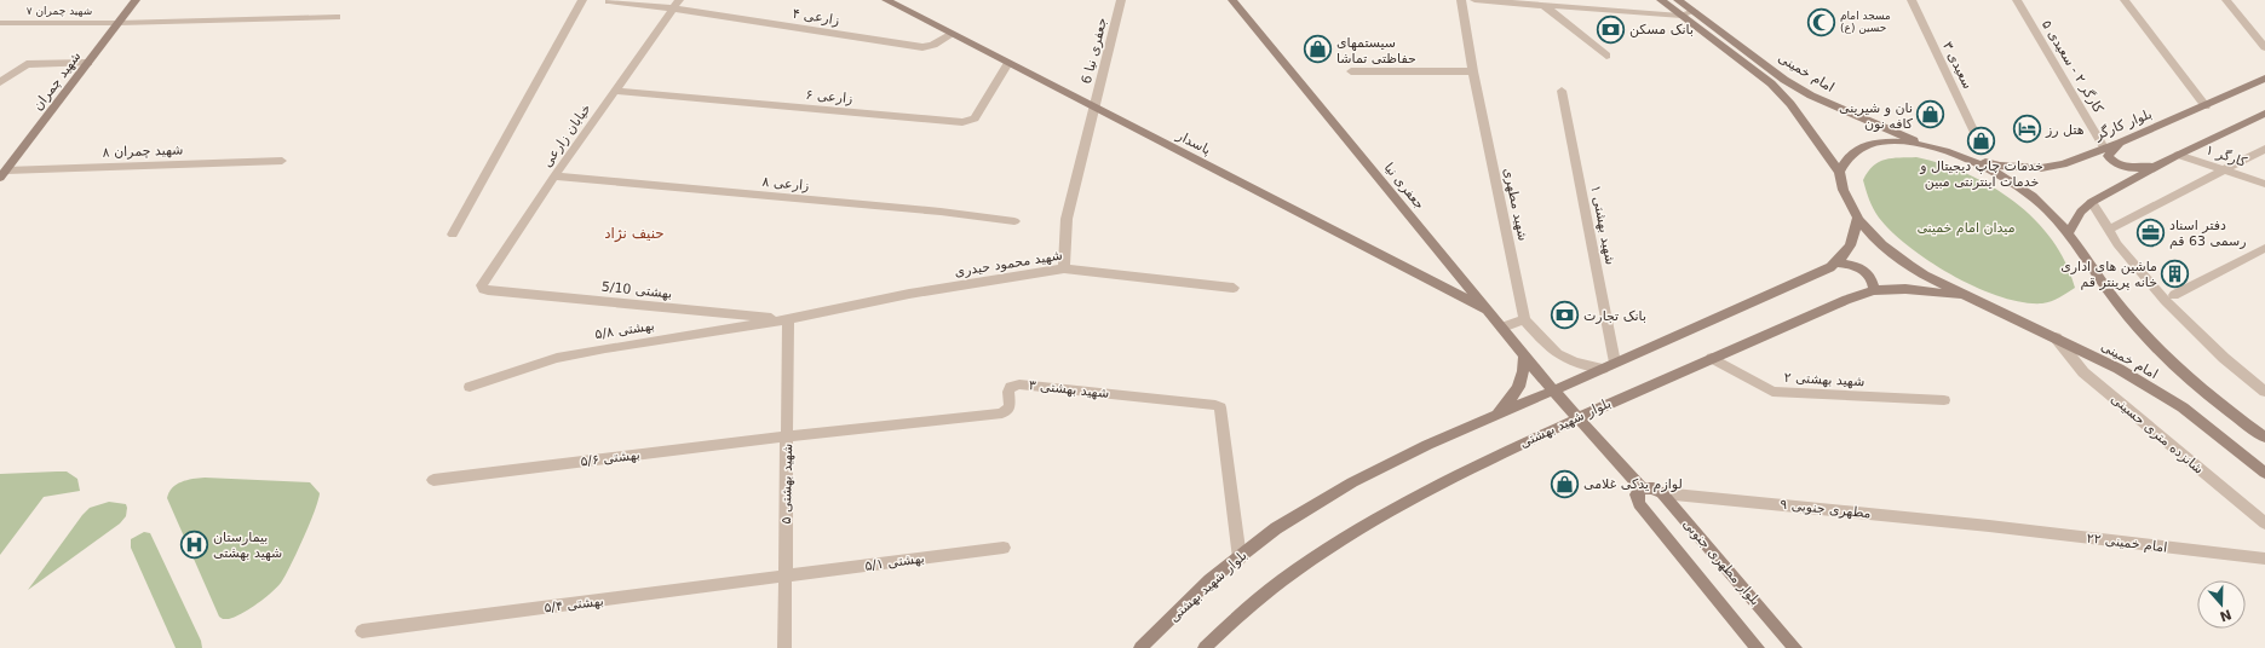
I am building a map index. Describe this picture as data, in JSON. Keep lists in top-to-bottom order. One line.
{"streets":{"main road":["امام خمینی","شهید چمران","بلوار کارگر","پاسدار","جعفری نیا","بلوار شهید بهشتی","بلوار مطهری جنوبی"],"street":["شهید چمران ۷","زارعی ۴","جعفری نیا 6","سعیدی ۳","کارگر ۲ - سعیدی ۵","زارعی ۶","خیابان زارعی","شهید چمران ۸","کارگر ۱","زارعی ۸","شهید مطهری","شهید بهشتی ۱","شهید محمود حیدری","بهشتی 5/10","بهشتی ۵/۸","شهید بهشتی ۲","شهید بهشتی ۳","شانزده متری حسینی","بهشتی ۵/۶","شهید بهشتی ۵","مطهری جنوبی ۹","امام خمینی ۲۲","بهشتی ۵/۱","بهشتی ۵/۴"]},"crossings":[["شهید چمران ۷","شهید چمران"],["زارعی ۴","خیابان زارعی"],["زارعی ۴","پاسدار"],["جعفری نیا 6","پاسدار"],["جعفری نیا 6","شهید محمود حیدری"],["کارگر ۲ - سعیدی ۵","بلوار کارگر"],["امام خمینی","بلوار شهید بهشتی"],["امام خمینی","شانزده متری حسینی"],["شهید چمران","شهید چمران ۸"],["زارعی ۶","خیابان زارعی"],["زارعی ۶","پاسدار"],["خیابان زارعی","زارعی ۸"],["خیابان زارعی","بهشتی 5/10"],["پاسدار","جعفری نیا"],["جعفری نیا","بلوار شهید بهشتی"],["شهید مطهری","شهید بهشتی ۱"],["شهید مطهری","بلوار شهید بهشتی"],["شهید بهشتی ۱","بلوار شهید بهشتی"],["شهید محمود حیدری","بهشتی 5/10"],["شهید محمود حیدری","بهشتی ۵/۸"],["شهید محمود حیدری","شهید بهشتی ۵"],["بهشتی 5/10","بهشتی ۵/۸"],["بهشتی 5/10","شهید بهشتی ۵"],["بهشتی ۵/۸","شهید بهشتی ۵"],["شهید بهشتی ۲","بلوار شهید بهشتی"],["شهید بهشتی ۳","بلوار شهید بهشتی"],["شهید بهشتی ۳","بهشتی ۵/۶"],["شهید بهشتی ۳","شهید بهشتی ۵"],["بهشتی ۵/۶","شهید بهشتی ۵"],["شهید بهشتی ۵","بهشتی ۵/۱"],["شهید بهشتی ۵","بهشتی ۵/۴"],["مطهری جنوبی ۹","امام خمینی ۲۲"],["مطهری جنوبی ۹","بلوار مطهری جنوبی"],["بهشتی ۵/۱","بهشتی ۵/۴"]],"districts":["حنیف نژاد"],"parks":["میدان امام خمینی"],"places":{"mosque":["مسجد امام حسین (ع)"],"bank":["بانک مسکن","بانک تجارت"],"shop":["سیستمهای حفاظتی تماشا","نان و شیرینی کافه نون","خدمات چاپ دیجیتال و خدمات اینترنتی مبین","لوازم یدکی غلامی"],"hotel":["هتل رز"],"office":["دفتر اسناد رسمی 63 قم"],"building":["ماشین های اداری خانه پرینتر قم"],"hospital":["بیمارستان شهید بهشتی"]},"north":"bottom"}
